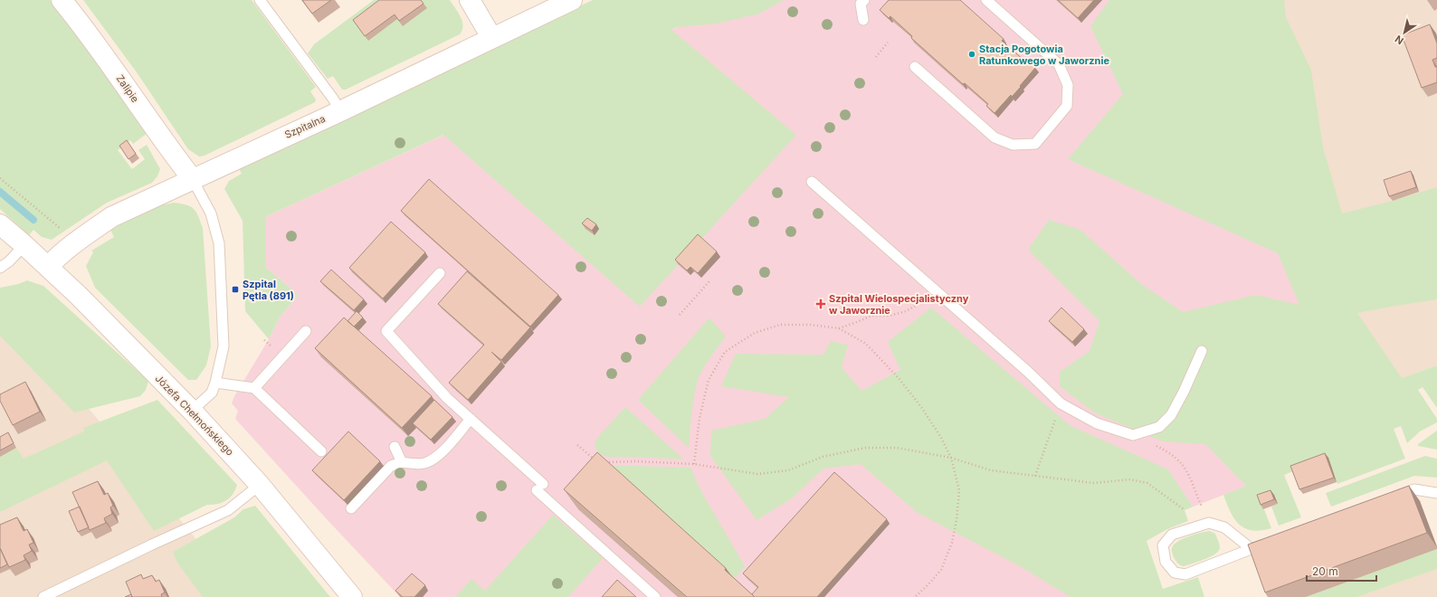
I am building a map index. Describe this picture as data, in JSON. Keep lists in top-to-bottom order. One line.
{"streets":{"street":["Zalipie","Szpitalna","Józefa Chełmońskiego"]},"crossings":[["Zalipie","Szpitalna"],["Szpitalna","Józefa Chełmońskiego"]],"places":{"other":["Stacja Pogotowia Ratunkowego w Jaworznie"],"transit":["Szpital Pętla (891)"],"health":["Szpital Wielospecjalistyczny w Jaworznie"]},"scale_bar":"20 m","north":"bottom left"}
